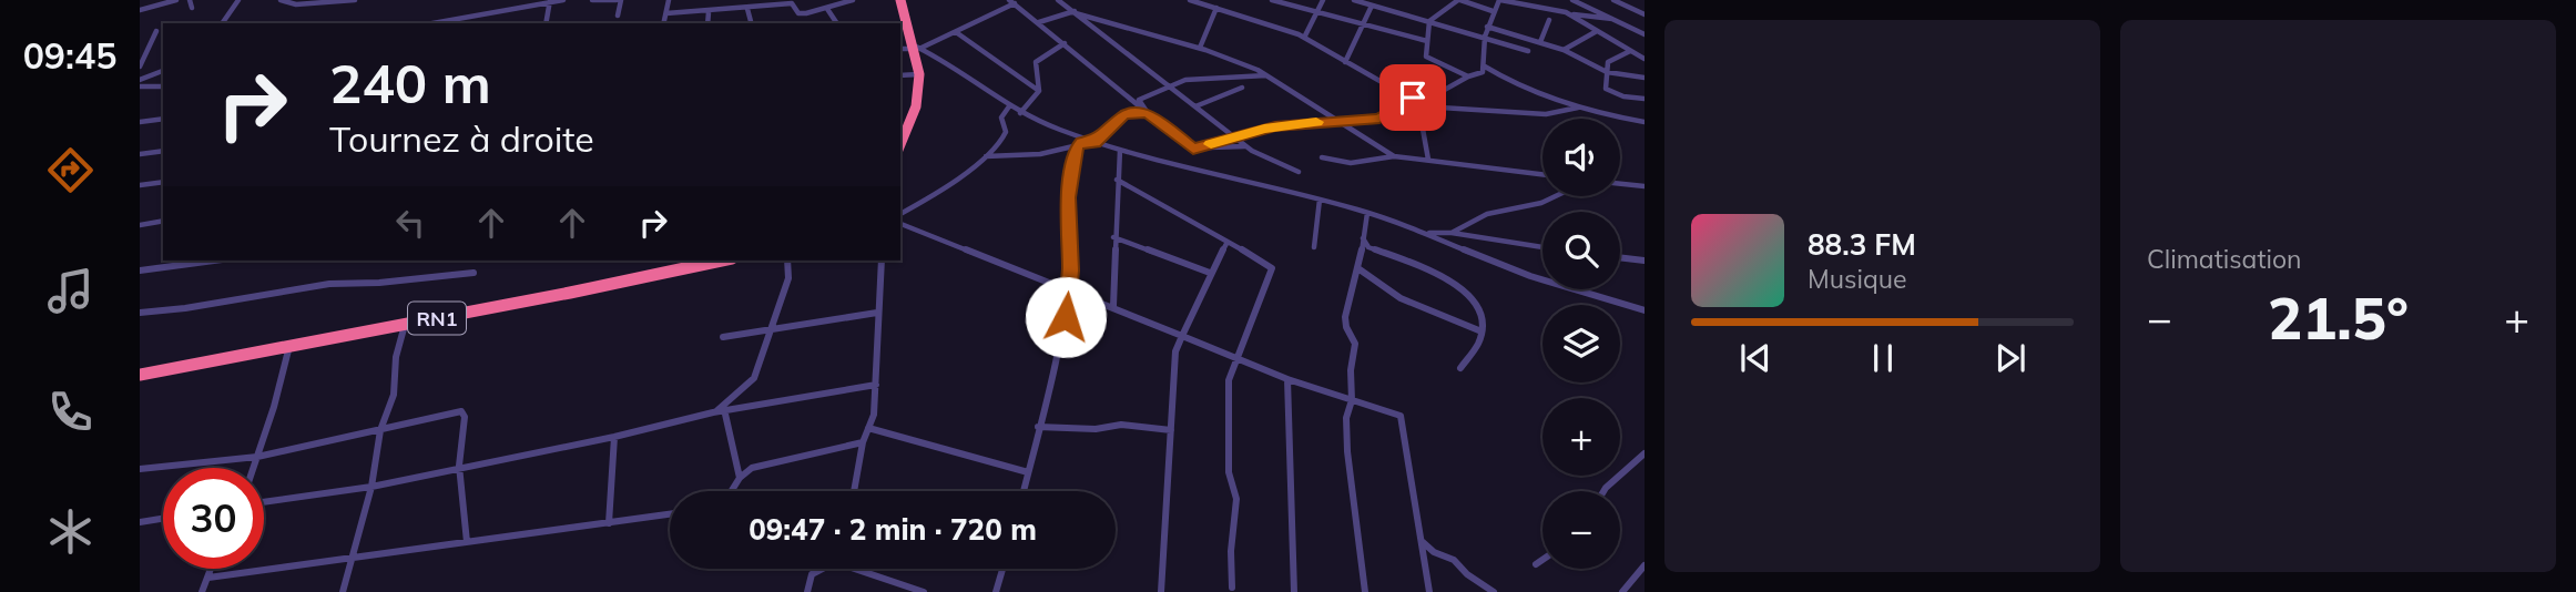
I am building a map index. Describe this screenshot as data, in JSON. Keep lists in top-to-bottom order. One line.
{"streets":{"highway":["RN1"]},"page":{"tabs":"09:45","tile":"Climatisation","turn":["240 m","Tournez à droite"],"map_buttons":["+","−"],"song":["88.3 FM","Musique"],"heat":["−","21.5°","+"],"limit":"30","trip":"09:47 · 2 min · 720 m"}}
